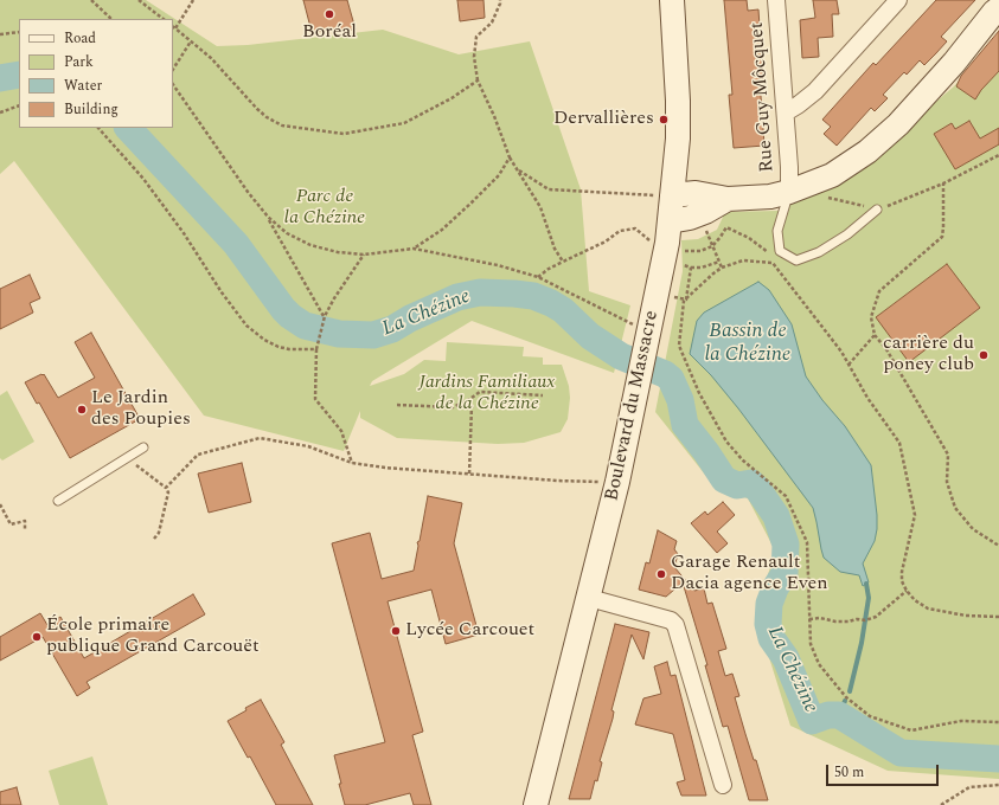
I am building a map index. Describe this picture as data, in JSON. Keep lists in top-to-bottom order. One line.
{"streets":{"main road":["Boulevard du Massacre"],"street":["Rue Guy Môcquet"]},"water":["La Chézine","Bassin de la Chézine"],"parks":["Parc de la Chézine","Jardins Familiaux de la Chézine"],"places":["Boréal","Dervallières","carrière du poney club","Le Jardin des Poupies","Garage Renault Dacia agence Even","Lycée Carcouet","École primaire publique Grand Carcouët"],"legend":["Road","Park","Water","Building"],"scale_bar":"50 m"}
